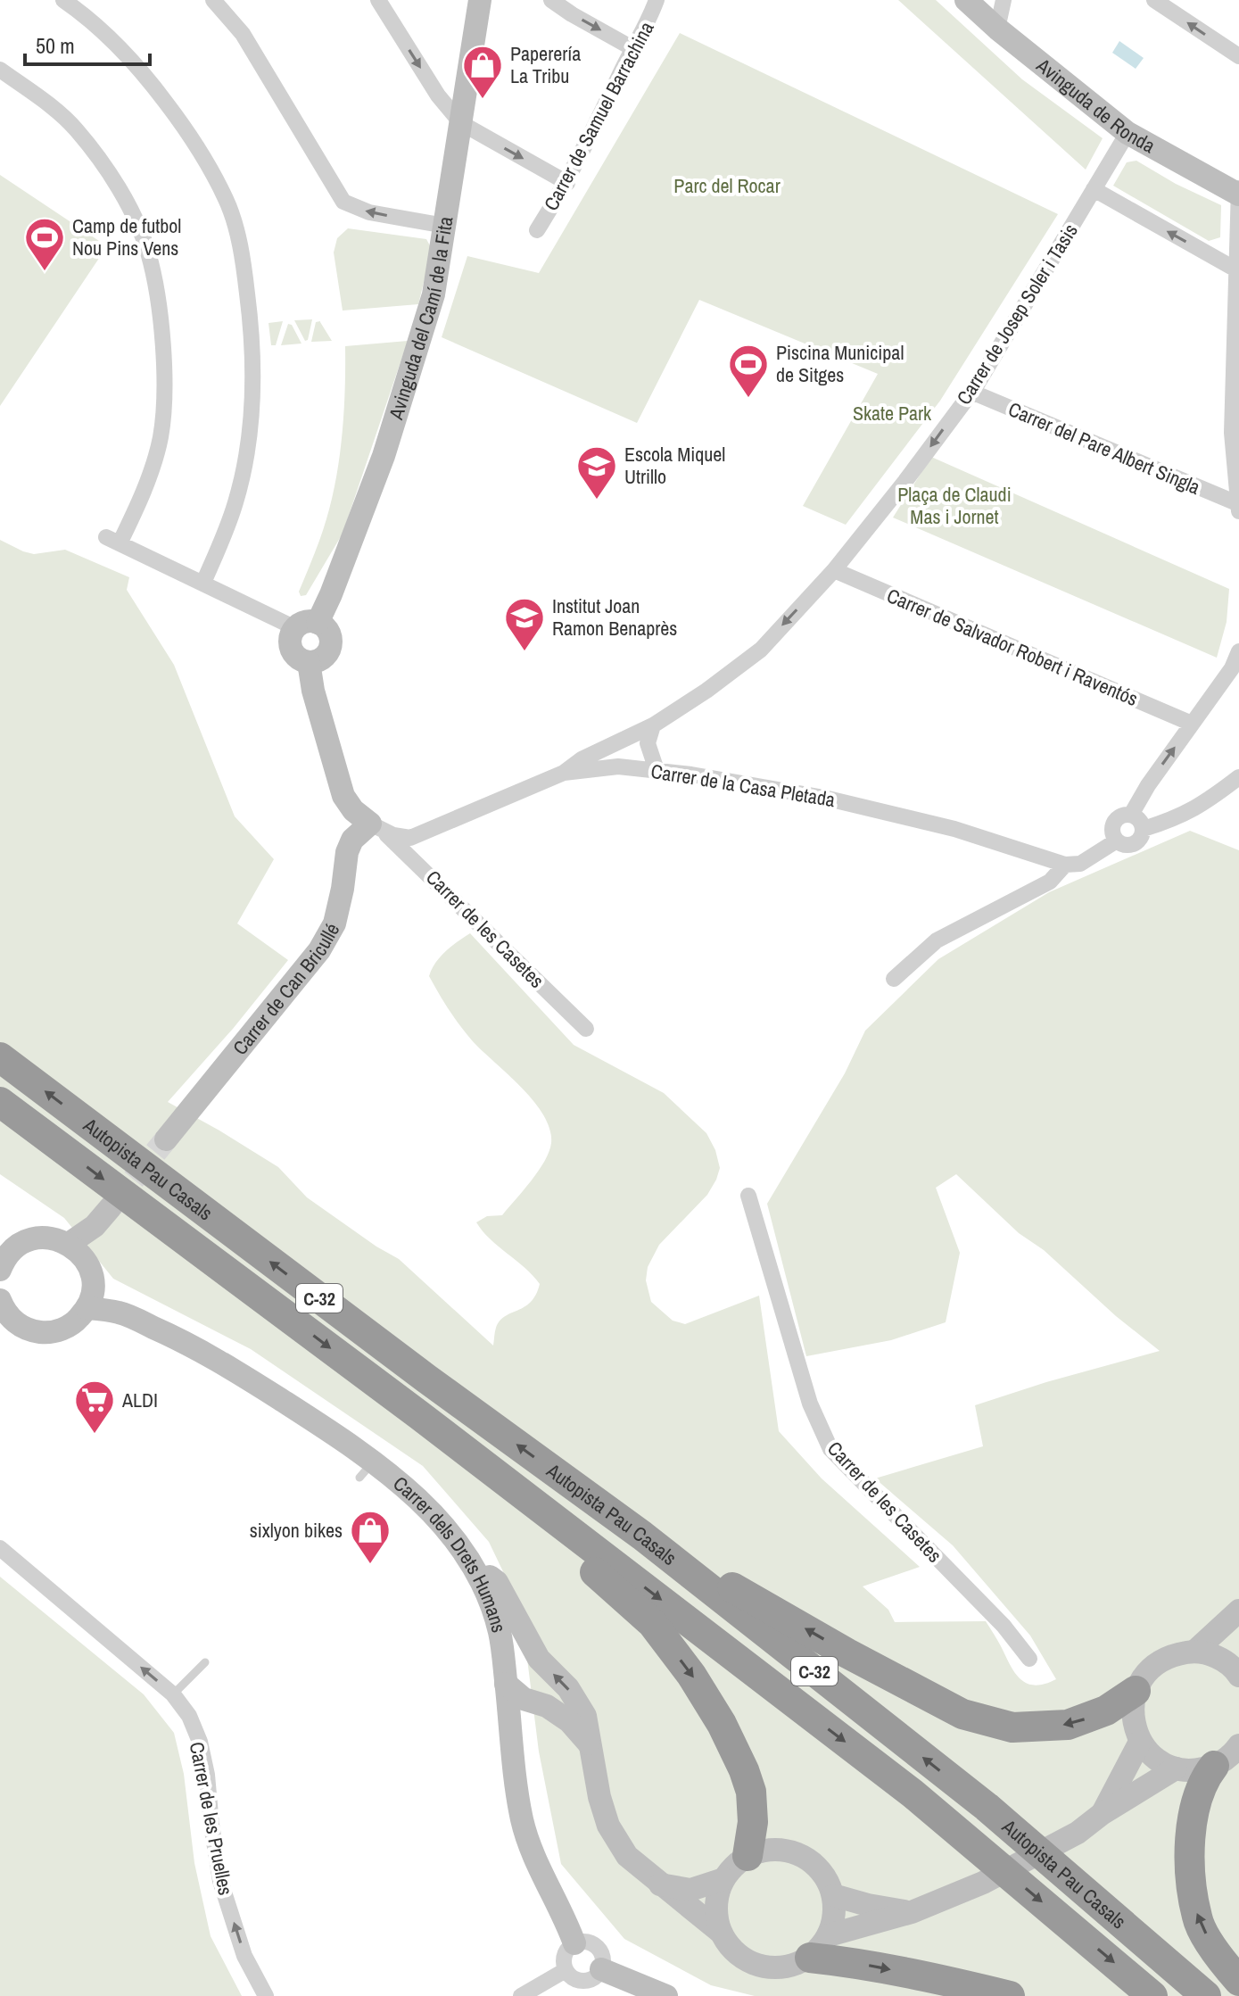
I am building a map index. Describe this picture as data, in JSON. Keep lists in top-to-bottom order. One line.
{"streets":{"highway":["Autopista Pau Casals","C-32"],"street":["Avinguda de Ronda","Carrer de Samuel Barrachina","Carrer de Josep Soler i Tasis","Avinguda del Camí de la Fita","Carrer del Pare Albert Singla","Carrer de Salvador Robert i Raventós","Carrer de la Casa Pletada","Carrer de les Casetes","Carrer de Can Bricullé","Carrer dels Drets Humans","Carrer de les Pruelles"]},"crossings":[["Avinguda de Ronda","Carrer de Josep Soler i Tasis"],["Carrer de Josep Soler i Tasis","Carrer del Pare Albert Singla"],["Carrer de Josep Soler i Tasis","Carrer de Salvador Robert i Raventós"],["Carrer de Josep Soler i Tasis","Carrer de la Casa Pletada"],["Carrer de la Casa Pletada","Carrer de les Casetes"],["Carrer de la Casa Pletada","Carrer de Can Bricullé"],["Carrer de les Casetes","Carrer de Can Bricullé"]],"one_way":["Carrer de Josep Soler i Tasis","Carrer de les Pruelles"],"parks":["Parc del Rocar","Skate Park","Plaça de Claudi Mas i Jornet"],"places":{"shop":["Paperería La Tribu","sixlyon bikes"],"sports":["Camp de futbol Nou Pins Vens","Piscina Municipal de Sitges"],"school or university":["Escola Miquel Utrillo","Institut Joan Ramon Benaprès"],"supermarket":["ALDI"]},"scale_bar":"50 m"}
